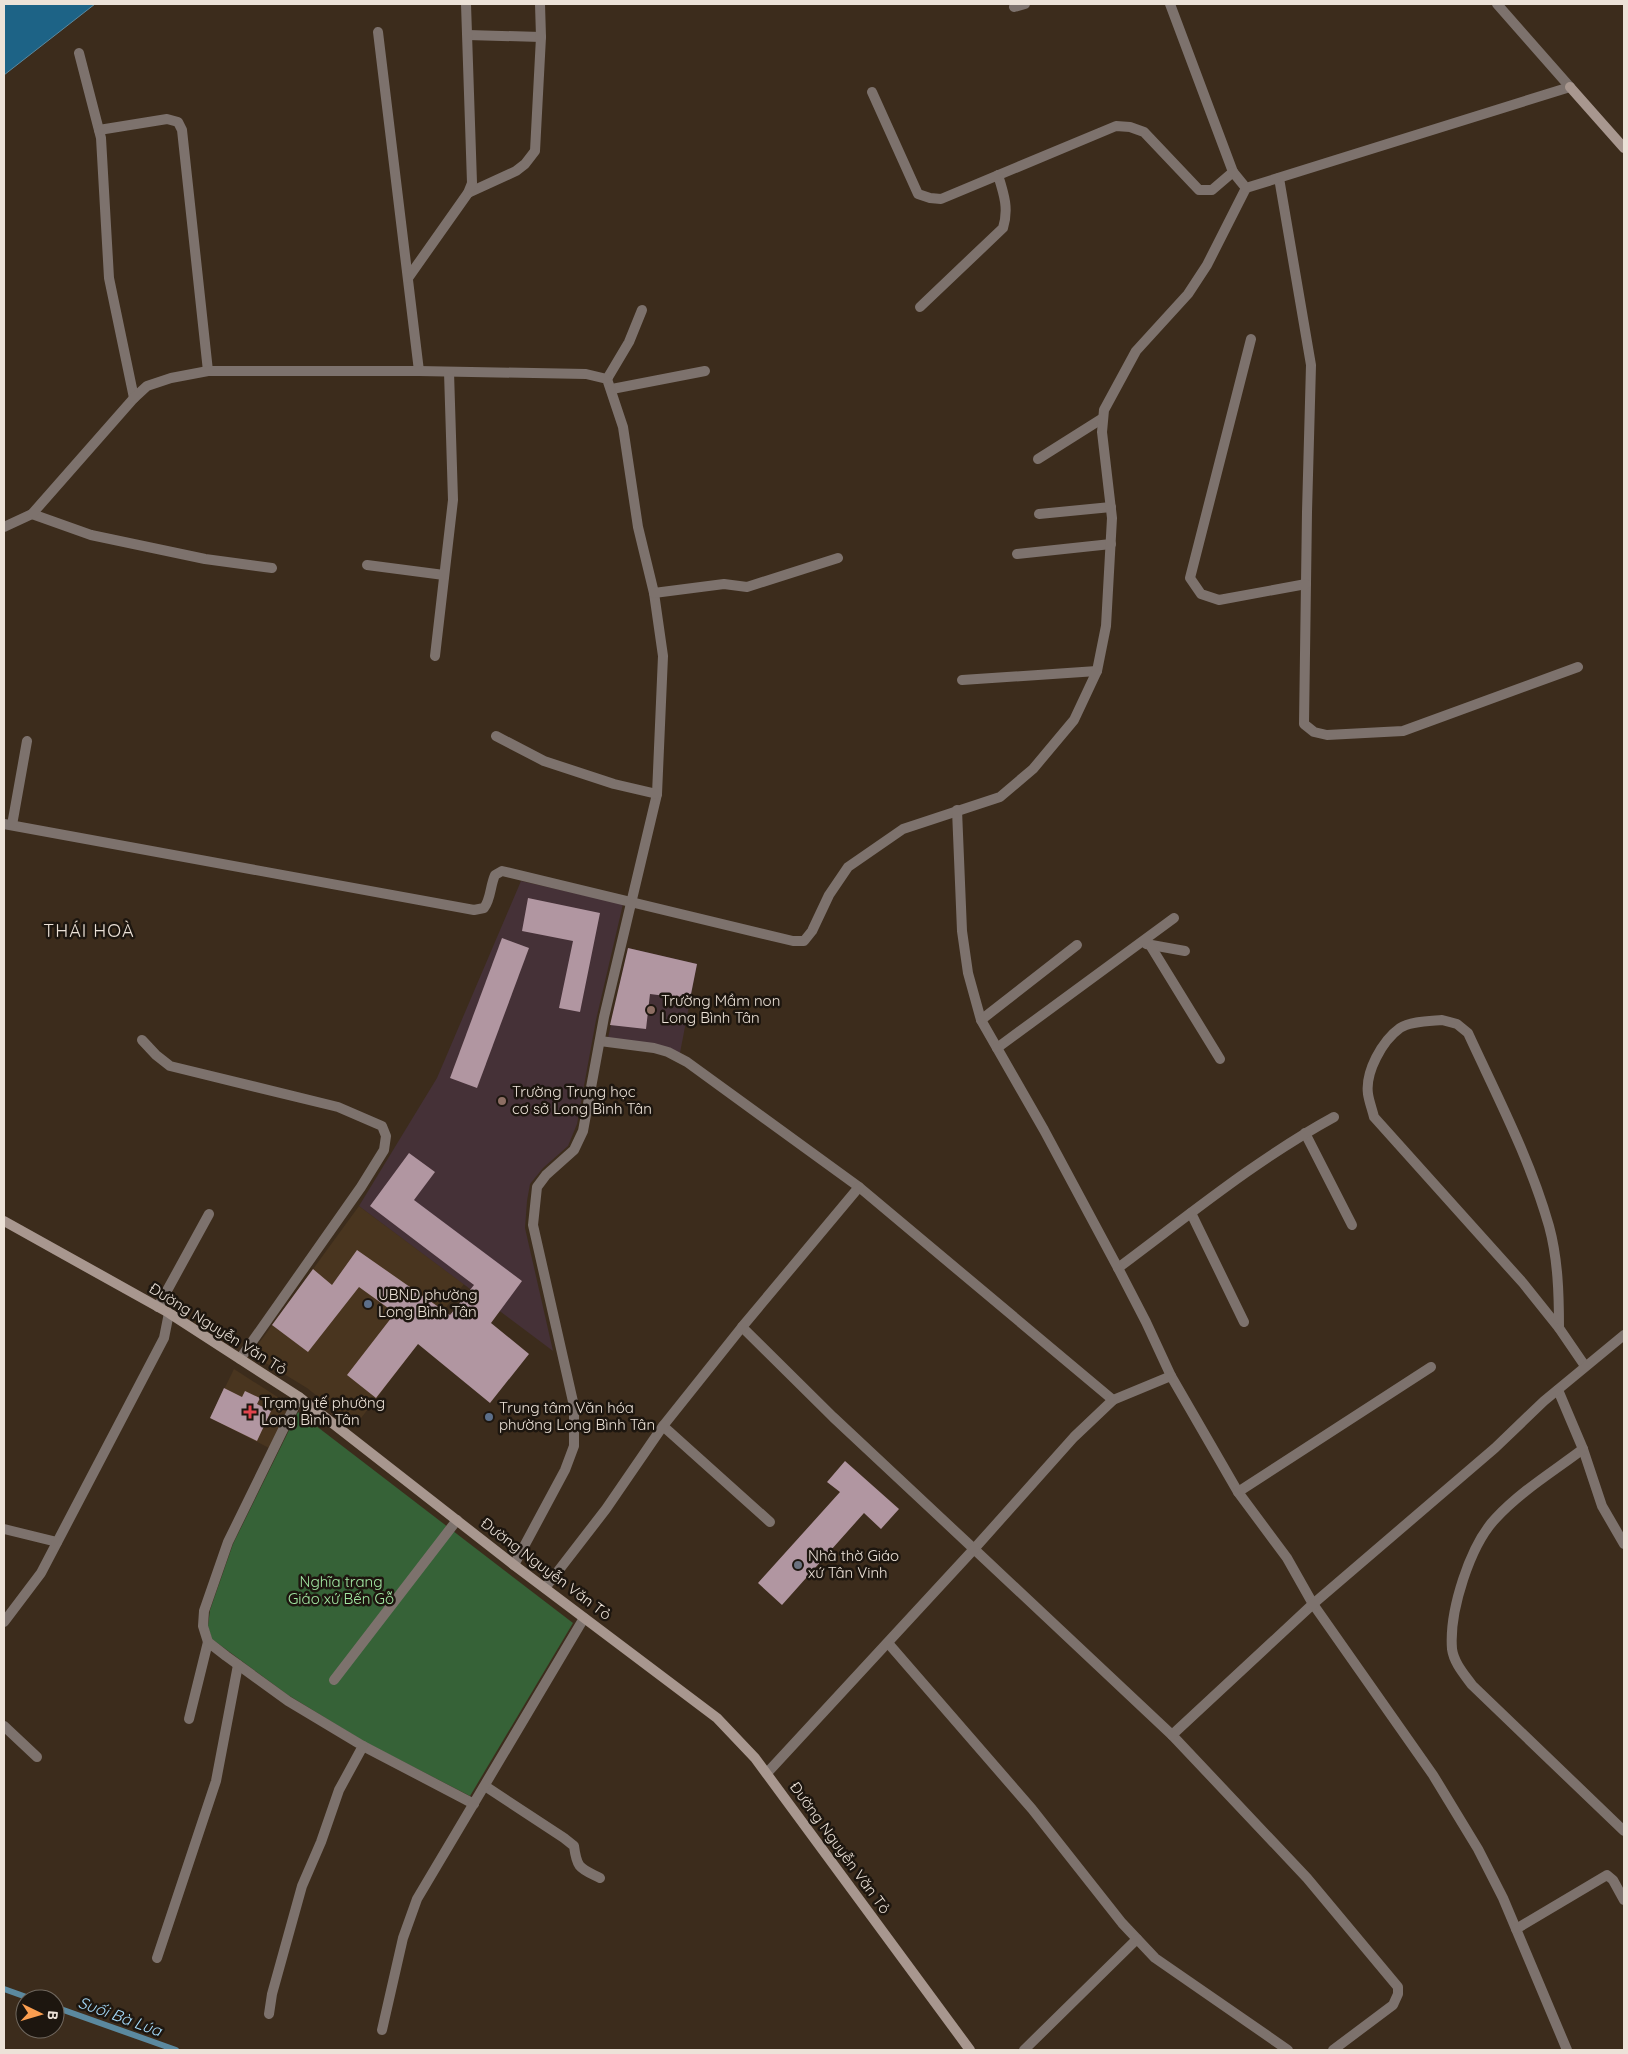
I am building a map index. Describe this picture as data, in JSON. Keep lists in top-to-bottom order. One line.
{"streets":{"street":["Đường Nguyễn Văn Tỏ"]},"districts":["THÁI HOÀ"],"water":["Suối Bà Lúa"],"parks":["Nghĩa trang Giáo xứ Bến Gỗ"],"places":{"other":["Trường Mầm non Long Bình Tân","Trường Trung học cơ sở Long Bình Tân","UBND phường Long Bình Tân","Trung tâm Văn hóa phường Long Bình Tân","Nhà thờ Giáo xứ Tân Vinh"],"health":["Trạm y tế phường Long Bình Tân"]},"north":"right"}
